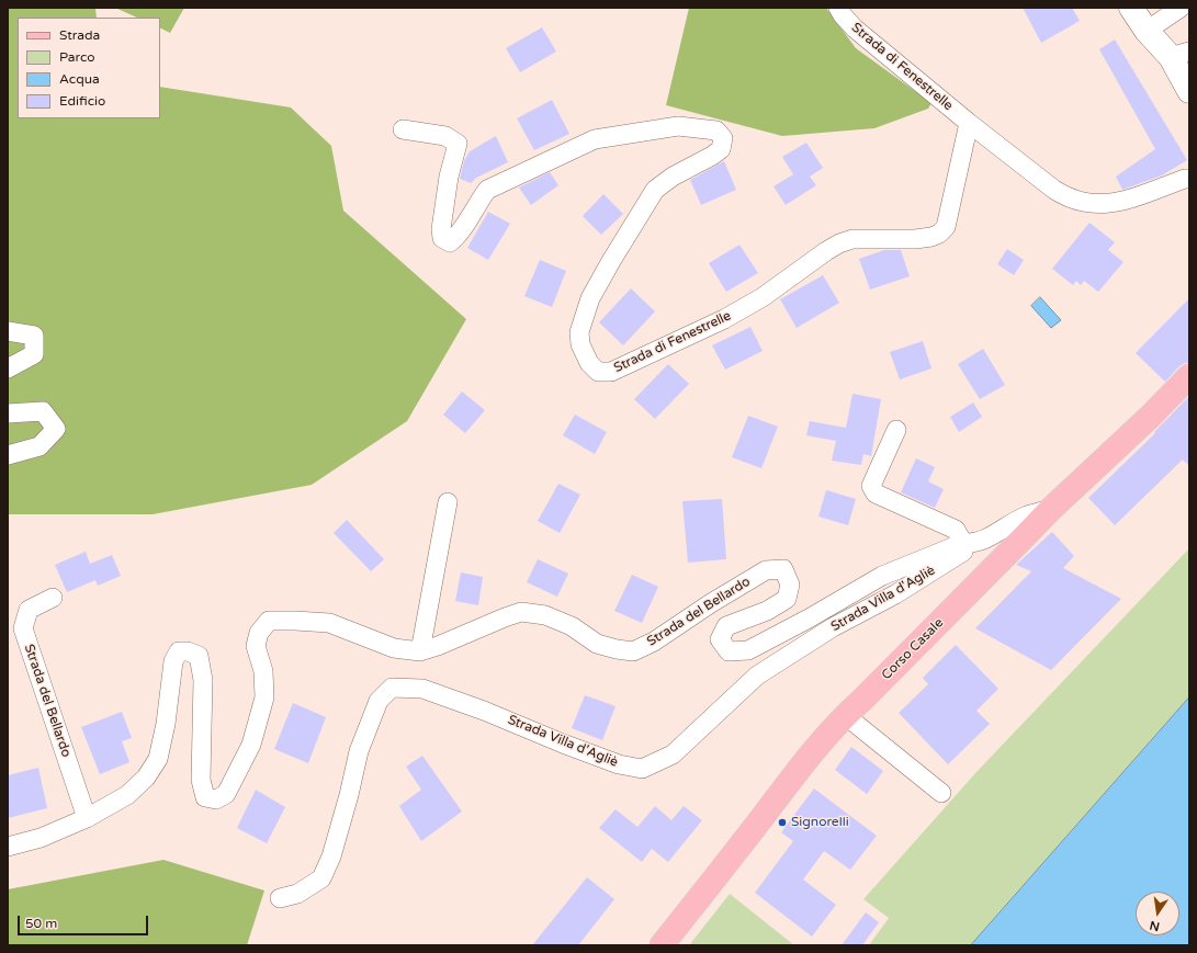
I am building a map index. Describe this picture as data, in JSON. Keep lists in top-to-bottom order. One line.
{"streets":{"main road":["Corso Casale"],"street":["Strada di Fenestrelle","Strada Villa d'Agliè","Strada del Bellardo"]},"crossings":[["Strada Villa d'Agliè","Strada del Bellardo"],["Strada del Bellardo","Corso Casale"]],"places":["Signorelli"],"legend":["Strada","Parco","Acqua","Edificio"],"scale_bar":"50 m","north":"bottom"}
